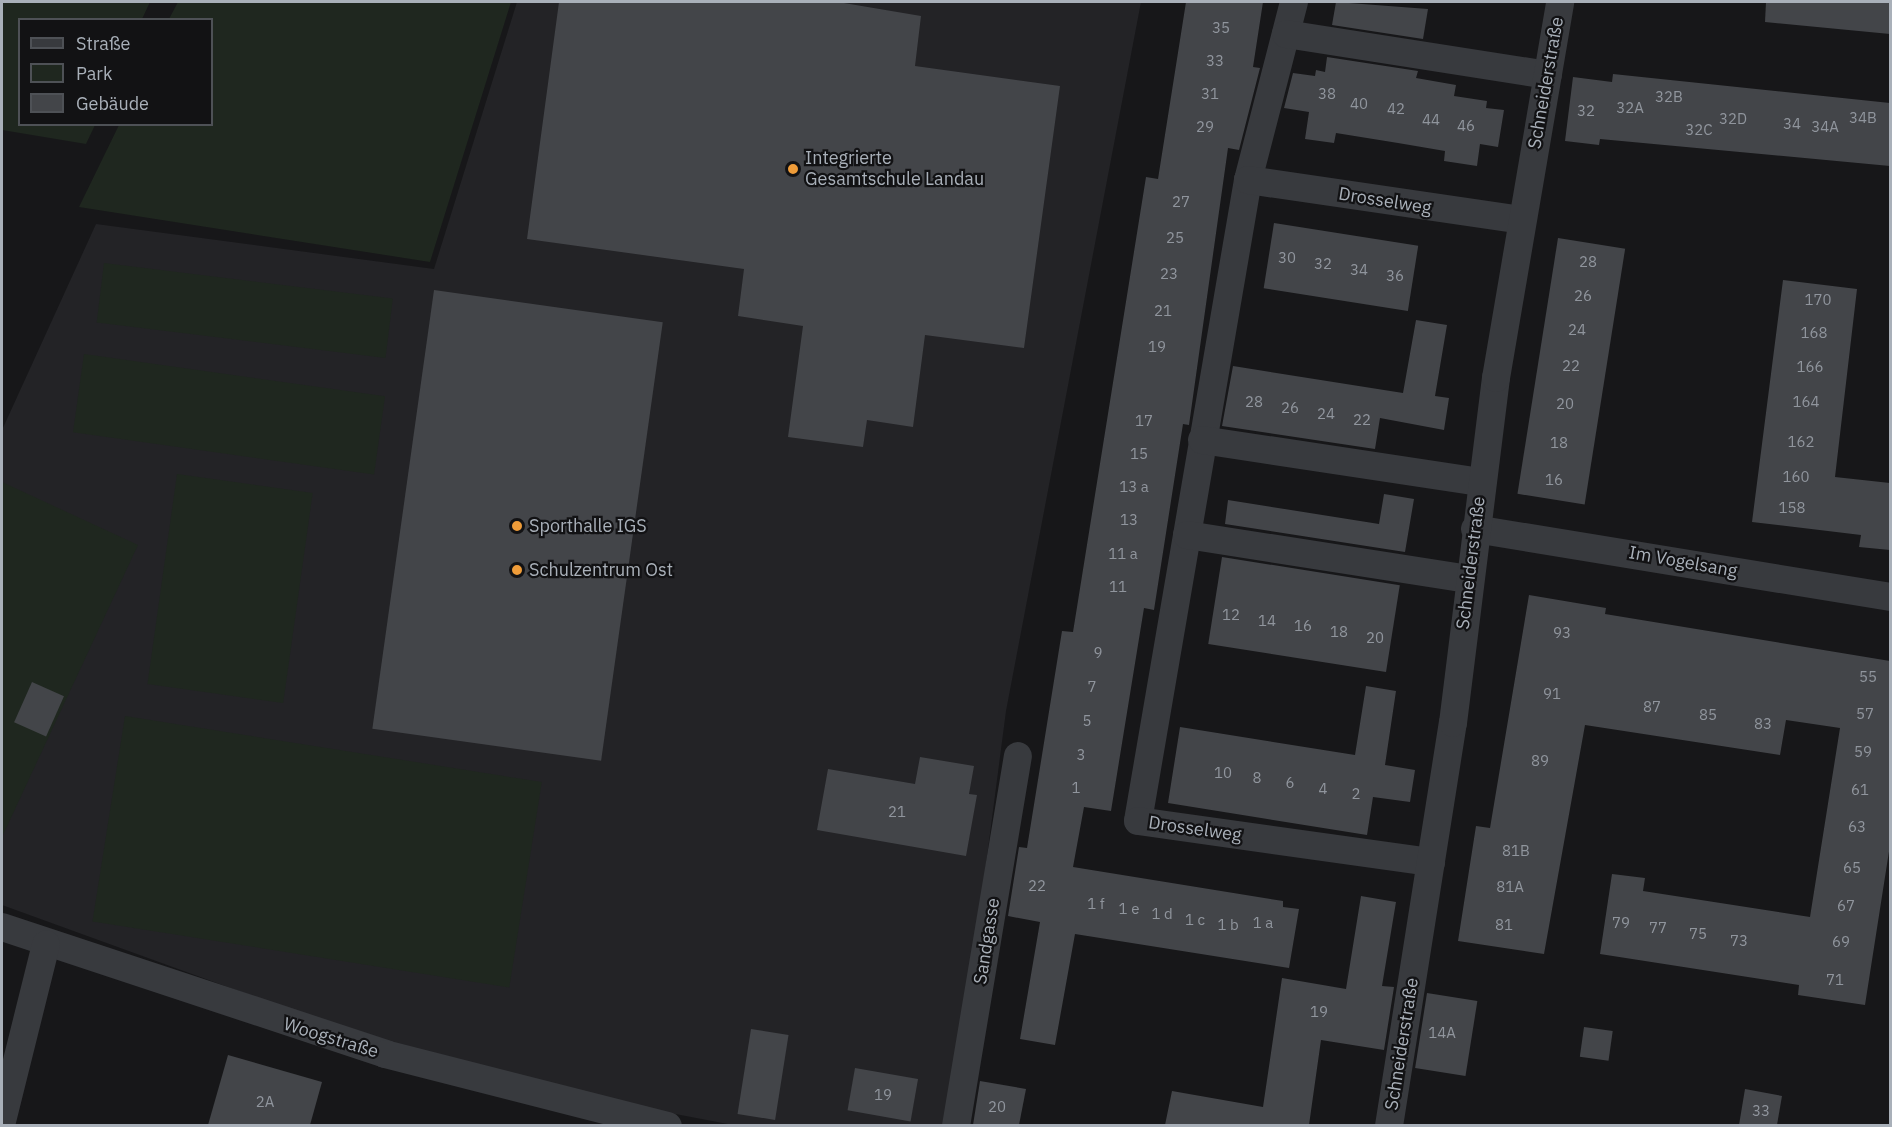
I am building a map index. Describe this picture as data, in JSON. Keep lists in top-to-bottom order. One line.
{"streets":{"street":["Schneiderstraße","Drosselweg","Im Vogelsang","Sandgasse","Woogstraße"]},"crossings":[["Schneiderstraße","Drosselweg"],["Schneiderstraße","Im Vogelsang"]],"places":["Integrierte Gesamtschule Landau","Sporthalle IGS","Schulzentrum Ost"],"house_numbers":["35","33","31","38","32B","40","32A","42","32","34B","32D","44","34","46","29","34A","32C","27","25","30","28","32","34","23","36","26","170","21","24","168","19","22","166","28","164","20","26","24","22","17","162","18","15","160","16","13 a","158","13","11 a","11","12","14","16","18","93","20","9","55","7","91","87","57","85","5","83","59","3","89","10","8","6","1","4","61","2","21","63","81B","65","22","81A","1 f","67","1 e","1 d","1 c","1 a","79","1 b","81","77","75","73","69","71","19","14A","19","2A","20","33"],"legend":["Straße","Park","Gebäude"]}
